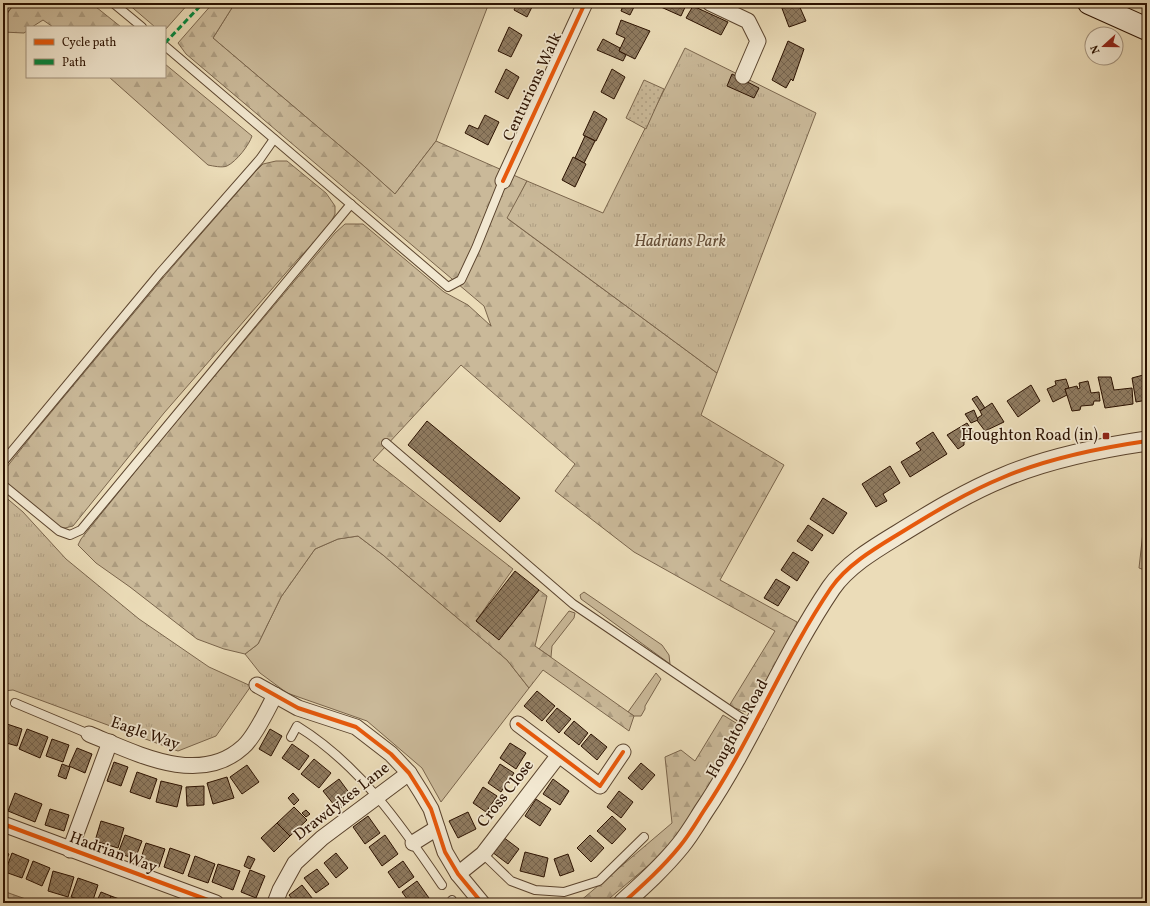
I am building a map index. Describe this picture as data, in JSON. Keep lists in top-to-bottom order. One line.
{"streets":{"street":["Centurions Walk","Houghton Road","Eagle Way","Cross Close","Drawdykes Lane","Hadrian Way"]},"parks":["Hadrians Park"],"places":{"transit":["Houghton Road (in)"]},"legend":["Cycle path","Path"],"north":"left"}
